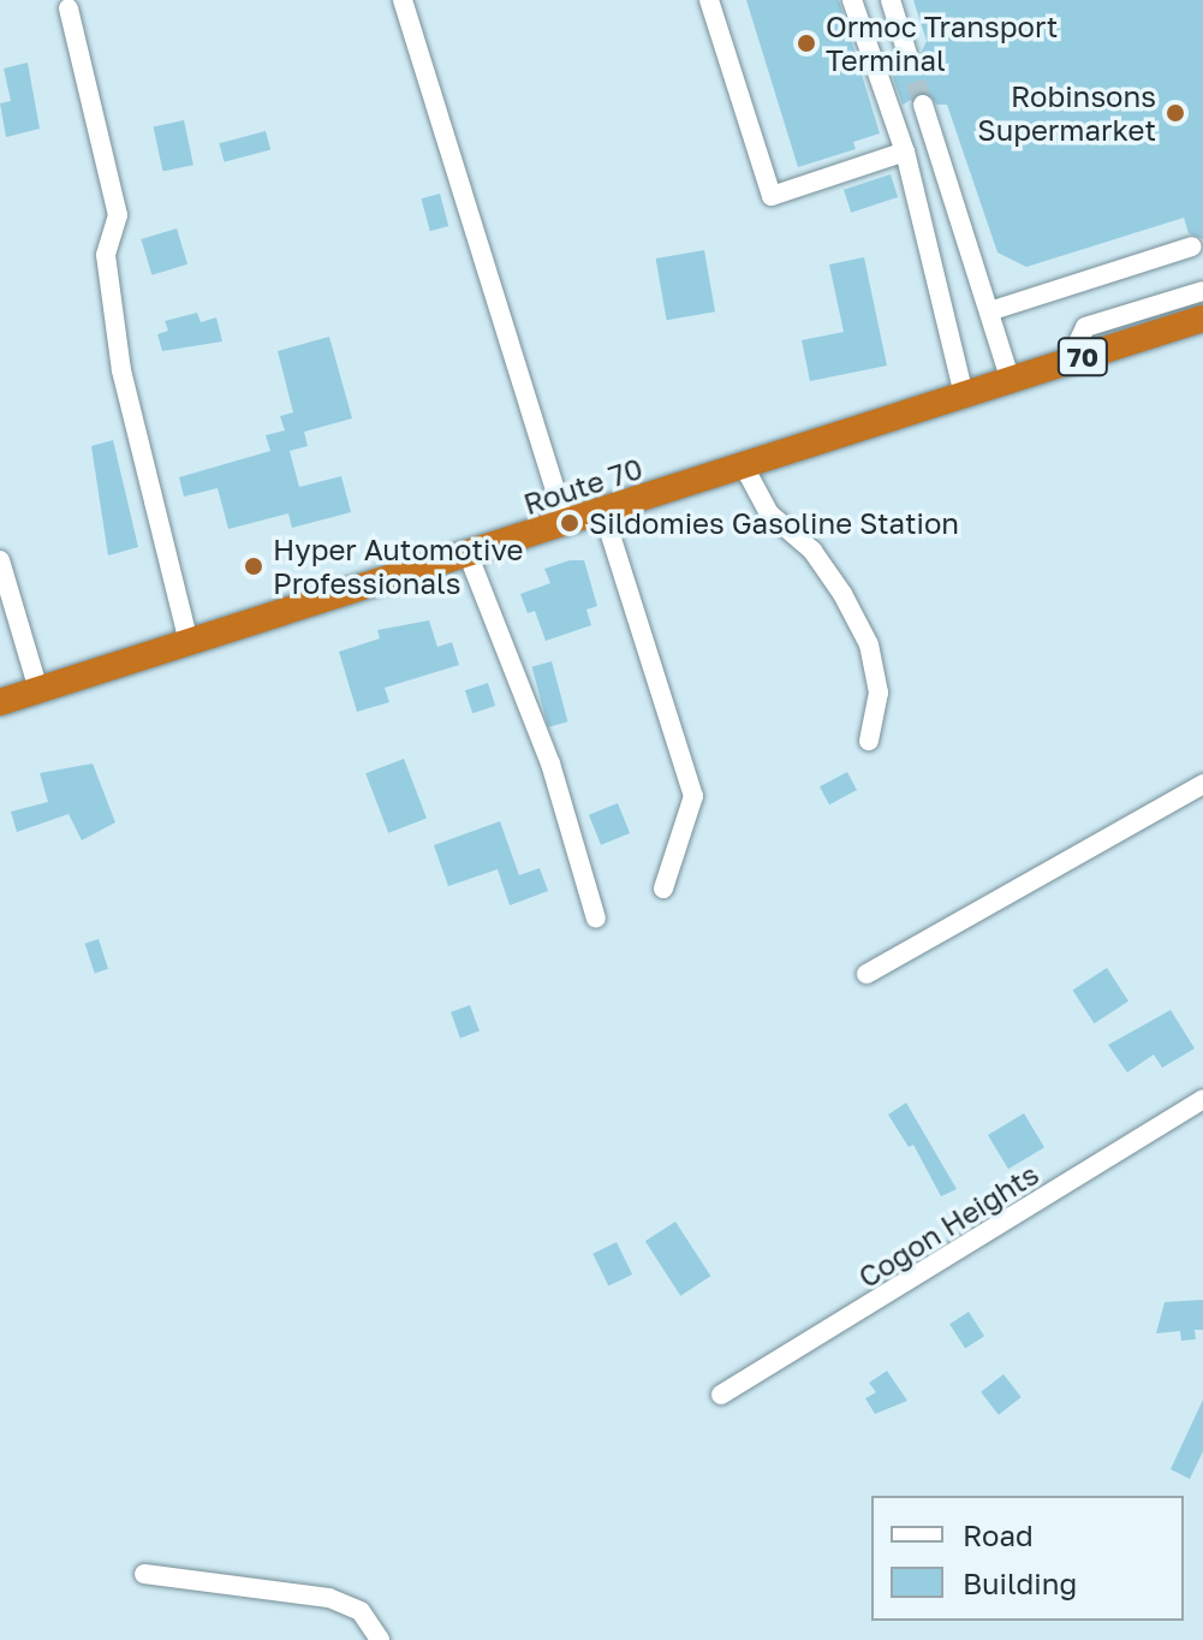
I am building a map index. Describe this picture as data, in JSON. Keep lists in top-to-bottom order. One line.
{"streets":{"highway":["70","Route 70"],"street":["Cogon Heights"]},"crossings":[["70","Route 70"]],"places":["Ormoc Transport Terminal","Robinsons Supermarket","Sildomies Gasoline Station","Hyper Automotive Professionals"],"legend":["Road","Building"]}
